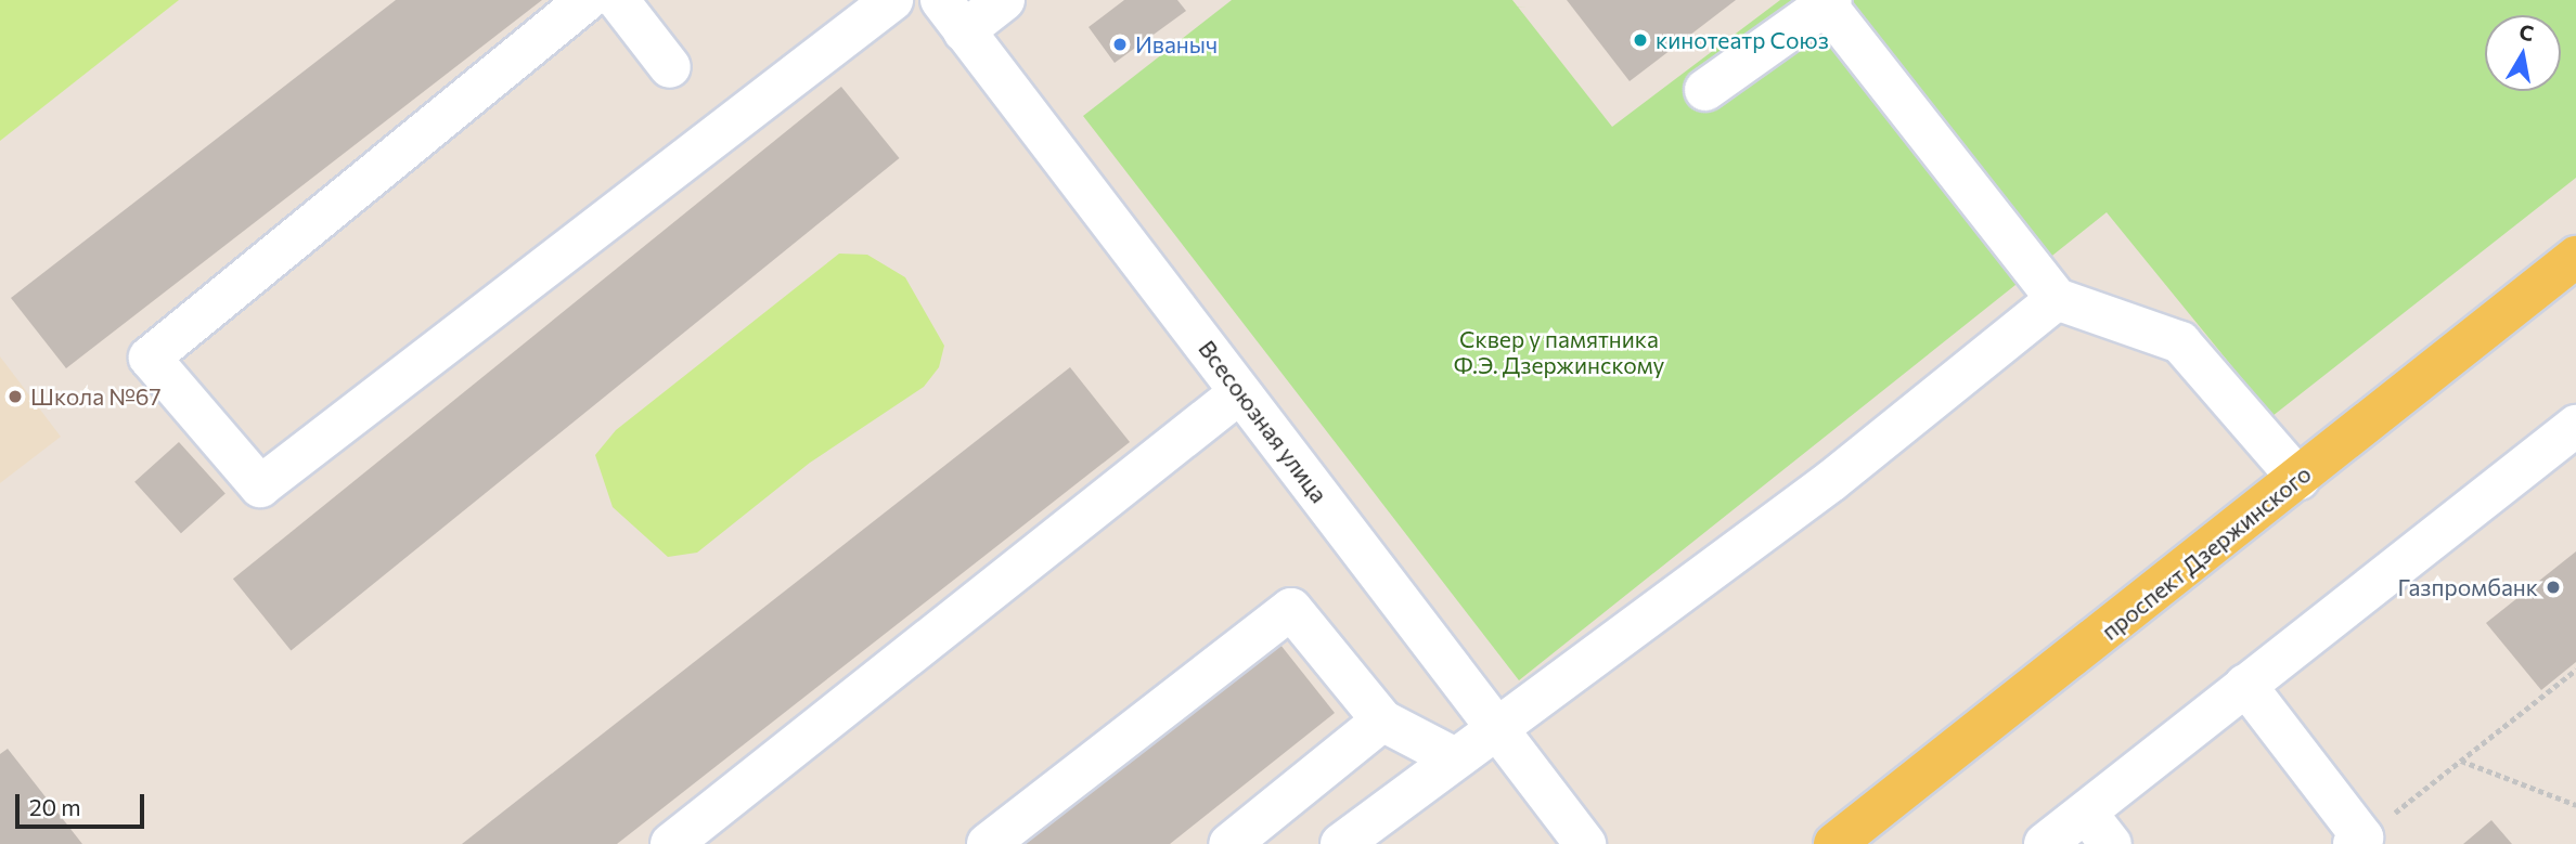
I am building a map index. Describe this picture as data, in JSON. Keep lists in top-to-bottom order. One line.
{"streets":{"main road":["проспект Дзержинского"],"street":["Всесоюзная улица"]},"parks":["Сквер у памятника Ф.Э. Дзержинскому"],"places":["кинотеатр Союз","Иваныч","Школа №67","Газпромбанк"],"scale_bar":"20 m","north":"top"}
